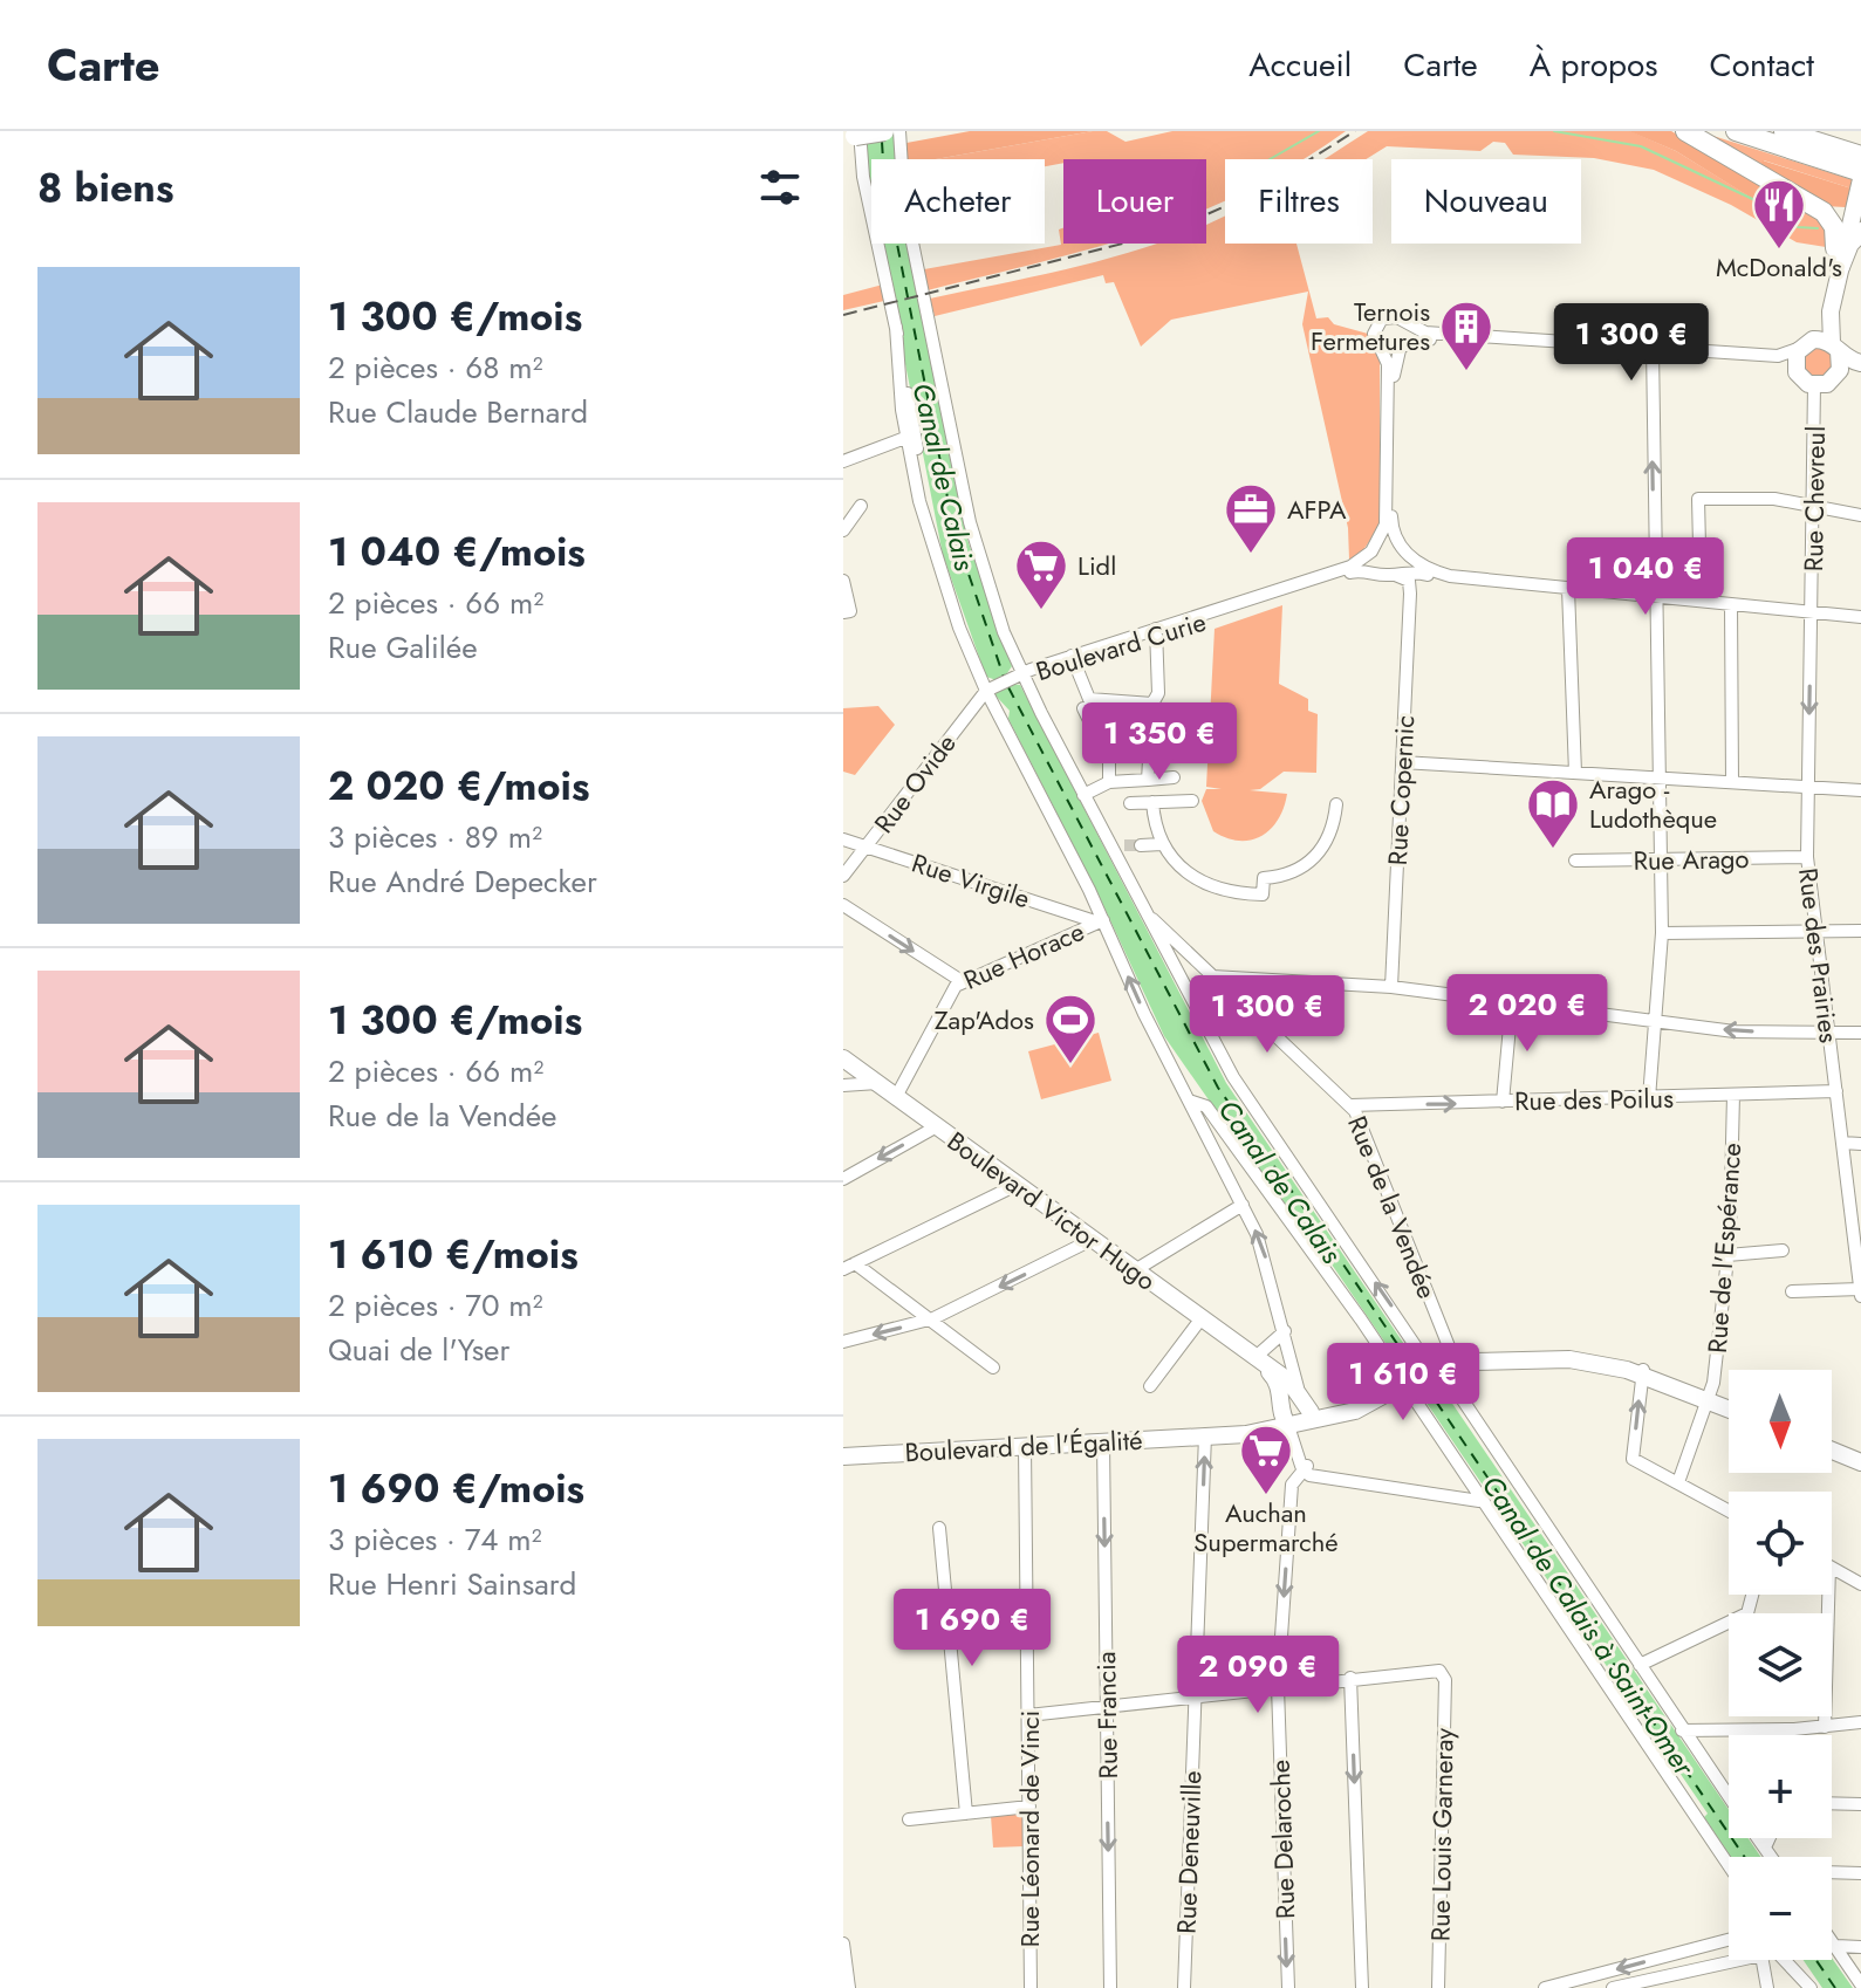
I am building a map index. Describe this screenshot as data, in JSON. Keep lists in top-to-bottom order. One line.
{"streets":{"main road":["Boulevard Victor Hugo","Boulevard de l'Égalité"],"street":["Rue Chevreul","Boulevard Curie","Rue Ovide","Rue Copernic","Rue Arago","Rue Virgile","Rue Horace","Rue des Prairies","Rue des Poilus","Rue de la Vendée","Rue de l'Espérance","Rue Francia","Rue Léonard de Vinci","Rue Louis Garneray","Rue Delaroche","Rue Deneuville"]},"crossings":[["Rue Chevreul","Rue des Prairies"],["Boulevard Curie","Rue Ovide"],["Rue Ovide","Rue Virgile"],["Rue Arago","Rue des Prairies"],["Rue Virgile","Rue Horace"],["Rue Horace","Boulevard Victor Hugo"],["Rue des Prairies","Rue des Poilus"],["Rue des Poilus","Rue de la Vendée"],["Rue des Poilus","Rue de l'Espérance"],["Rue de la Vendée","Boulevard de l'Égalité"],["Boulevard Victor Hugo","Boulevard de l'Égalité"],["Rue de l'Espérance","Boulevard de l'Égalité"],["Boulevard de l'Égalité","Rue Francia"],["Boulevard de l'Égalité","Rue Léonard de Vinci"],["Boulevard de l'Égalité","Rue Deneuville"]],"one_way":["Rue Francia","Rue Deneuville"],"water":["Canal de Calais","Canal de Calais à Saint-Omer"],"places":{"restaurant":["McDonald's"],"building":["Ternois Fermetures"],"office":["AFPA"],"supermarket":["Lidl","Auchan Supermarché"],"library":["Arago - Ludothèque"],"sports":["Zap'Ados"]},"north":"bottom","page":{"header":"Carte","nav":["Accueil","Carte","À propos","Contact"],"heading":"8 biens","chip":["Acheter","Louer","Filtres","Nouveau"],"list":[{"name":"1 300 €/mois","note":"2 pièces · 68 m² · Rue Claude Bernard"},{"name":"1 040 €/mois","note":"2 pièces · 66 m² · Rue Galilée"},{"name":"2 020 €/mois","note":"3 pièces · 89 m² · Rue André Depecker"},{"name":"1 300 €/mois","note":"2 pièces · 66 m² · Rue de la Vendée"},{"name":"1 610 €/mois","note":"2 pièces · 70 m² · Quai de l'Yser"},{"name":"1 690 €/mois","note":"3 pièces · 74 m² · Rue Henri Sainsard"}],"price":["1 300 €","1 040 €","1 350 €","2 020 €","1 300 €","1 610 €","1 690 €","2 090 €"],"map_buttons":["+","−"]}}
